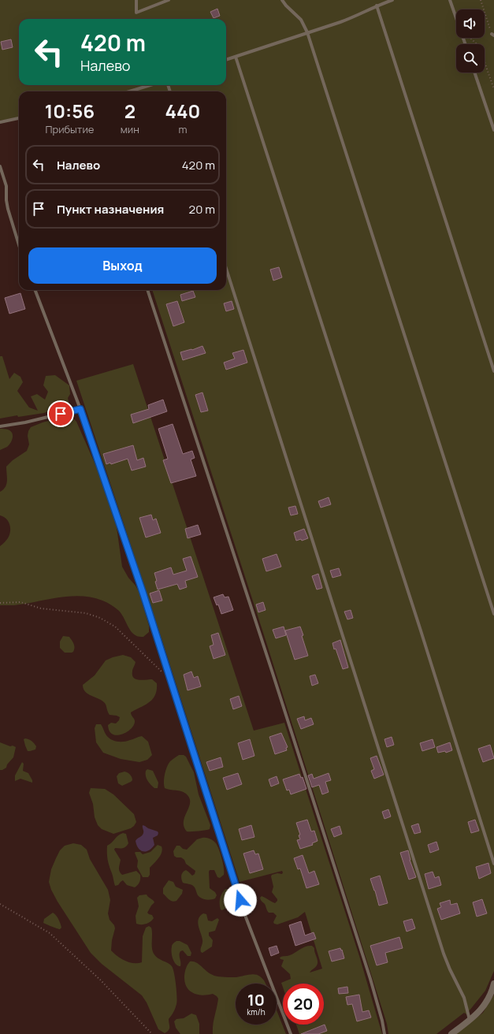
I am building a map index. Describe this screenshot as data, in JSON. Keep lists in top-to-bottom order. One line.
{"page":{"turn":["420 m","Налево"],"eta":["10:56","Прибытие","2","мин","440","m"],"list":[{"name":"Налево","value":"420 m"},{"name":"Пункт назначения","value":"20 m"}],"buttons":"Выход","speed":"10 km/h","limit":"20"}}
